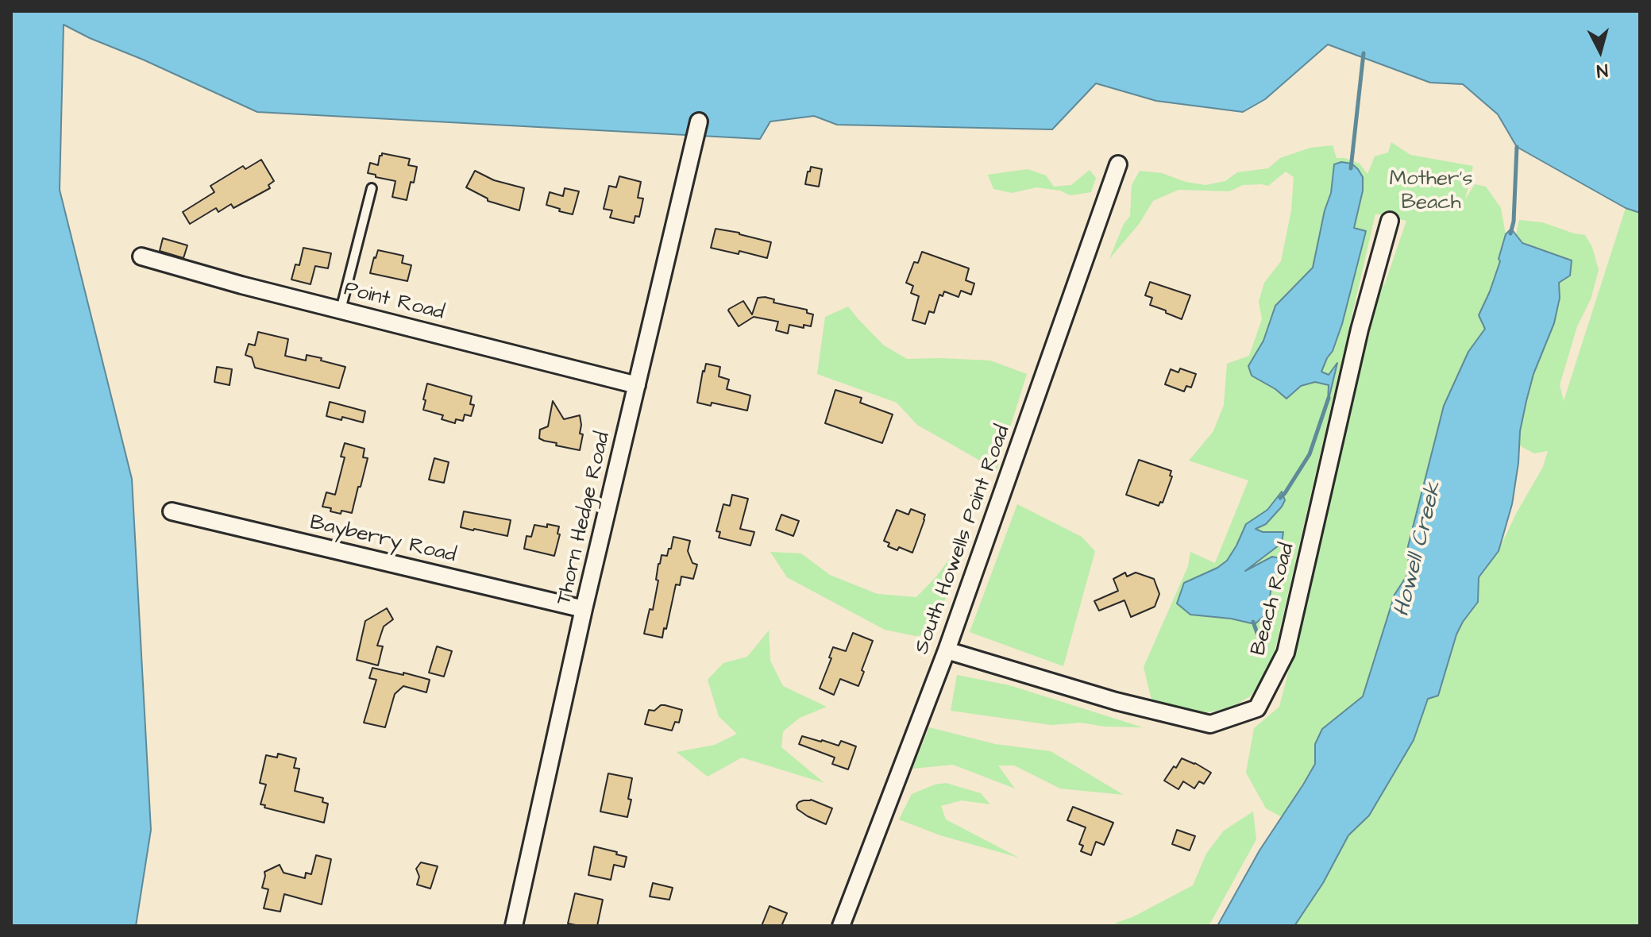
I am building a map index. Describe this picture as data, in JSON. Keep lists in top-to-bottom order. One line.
{"streets":{"street":["Point Road","Thorn Hedge Road","Bayberry Road","South Howells Point Road","Beach Road"]},"crossings":[["Point Road","Thorn Hedge Road"],["Thorn Hedge Road","Bayberry Road"],["South Howells Point Road","Beach Road"]],"water":["Howell Creek"],"parks":["Mother's Beach"],"north":"bottom"}
